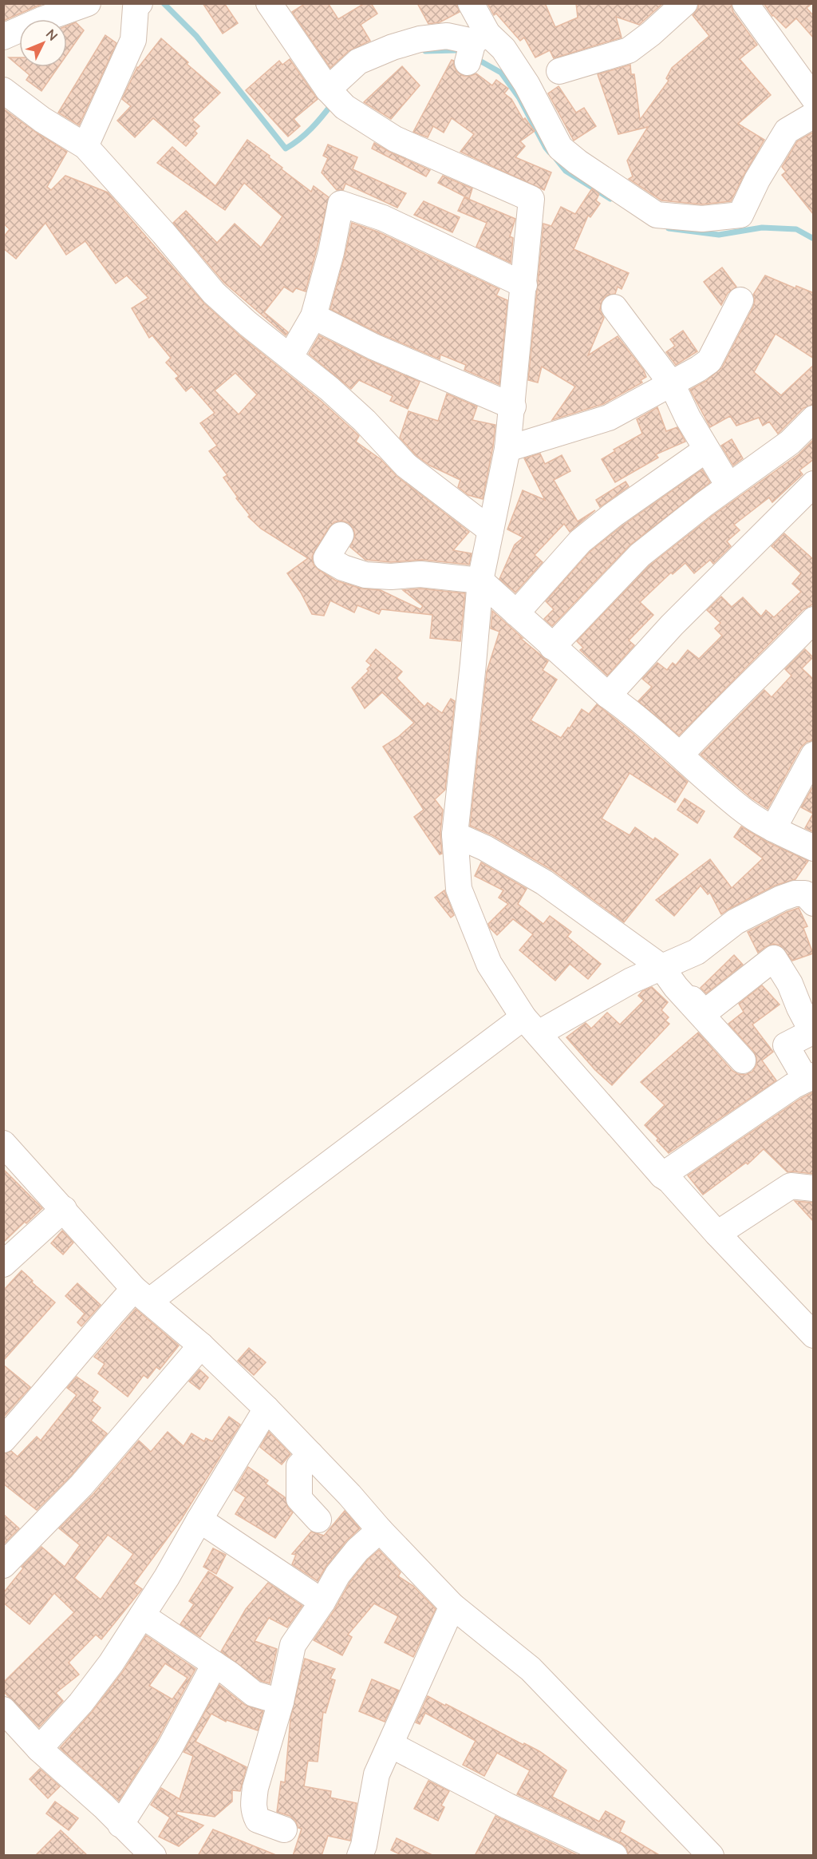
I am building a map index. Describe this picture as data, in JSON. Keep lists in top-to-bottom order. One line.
{"north":"top right"}
